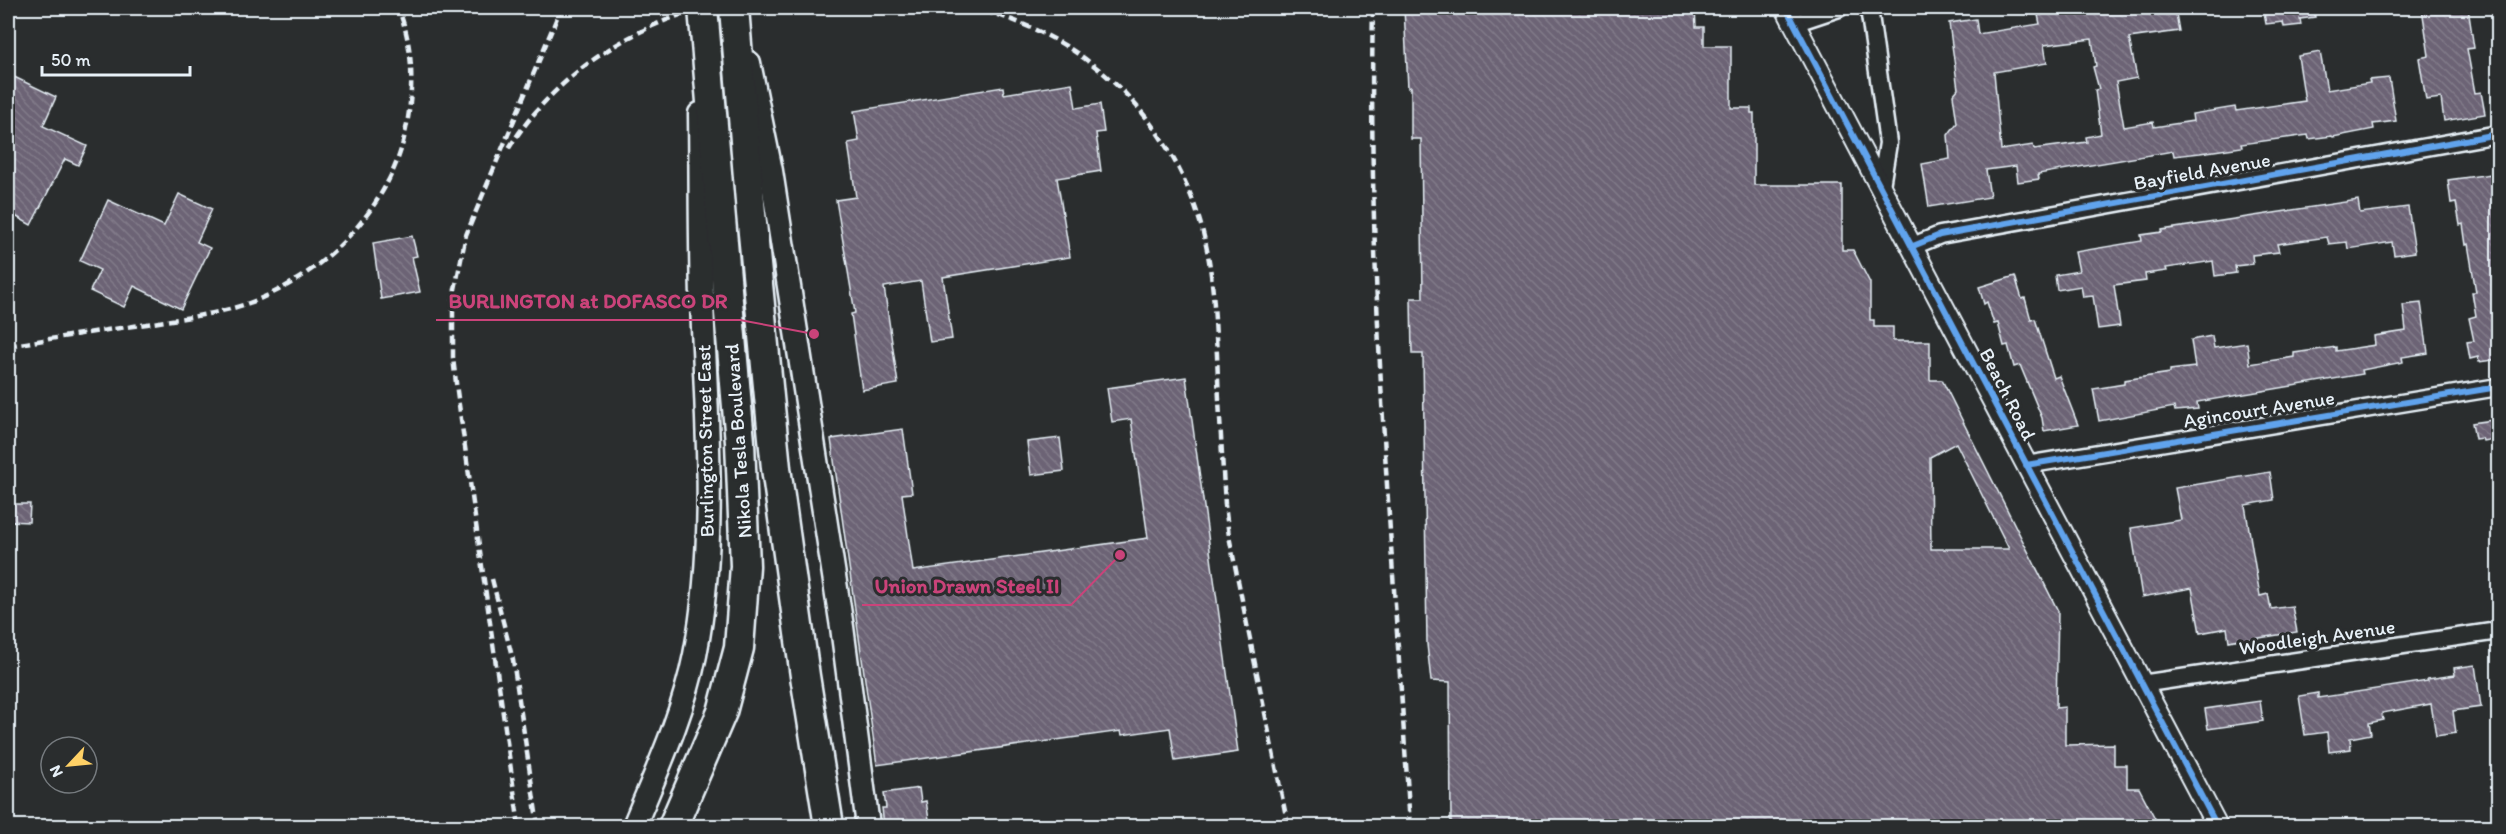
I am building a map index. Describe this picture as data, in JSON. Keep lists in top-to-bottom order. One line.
{"streets":{"highway":["Nikola Tesla Boulevard"],"main road":["Burlington Street East"],"street":["Bayfield Avenue","Beach Road","Agincourt Avenue","Woodleigh Avenue"]},"crossings":[["Bayfield Avenue","Beach Road"],["Beach Road","Agincourt Avenue"],["Beach Road","Woodleigh Avenue"],["Burlington Street East","Nikola Tesla Boulevard"]],"places":["BURLINGTON at DOFASCO DR","Union Drawn Steel II"],"scale_bar":"50 m","north":"bottom left"}
